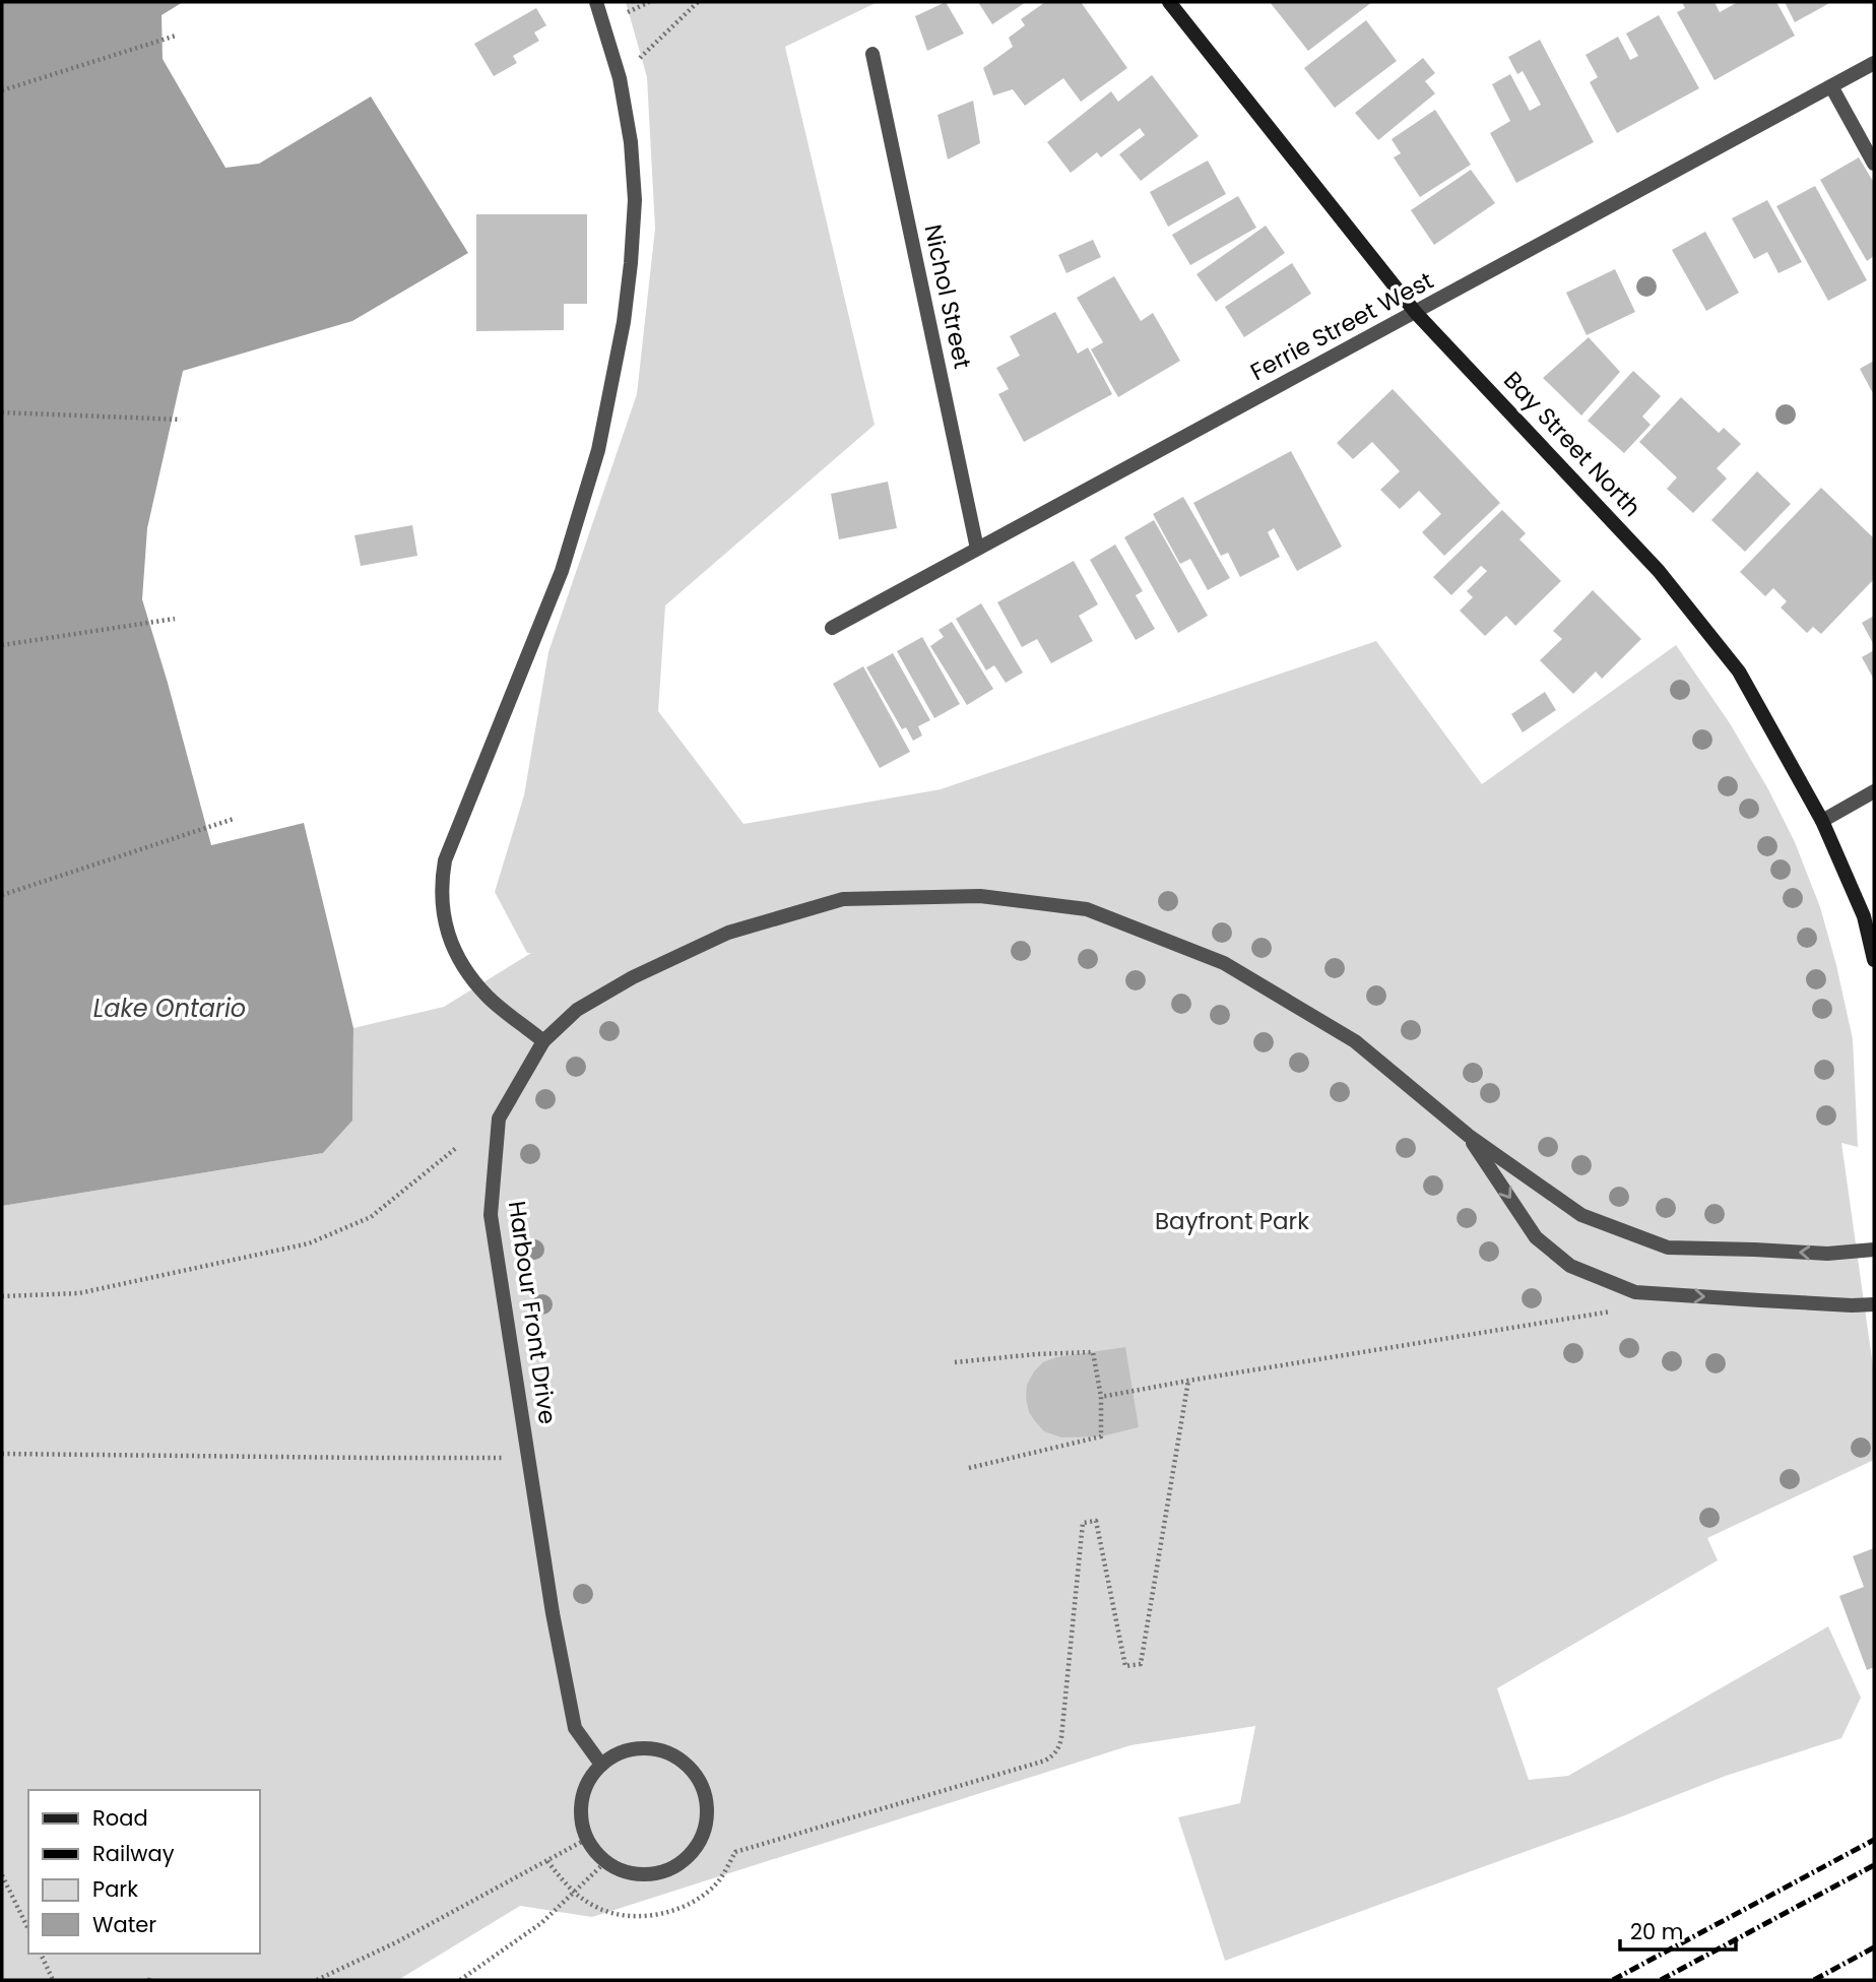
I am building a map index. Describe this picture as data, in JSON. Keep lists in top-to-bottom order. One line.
{"streets":{"street":["Nichol Street","Ferrie Street West","Bay Street North","Harbour Front Drive"]},"crossings":[["Nichol Street","Ferrie Street West"],["Ferrie Street West","Bay Street North"]],"water":["Lake Ontario"],"parks":["Bayfront Park"],"legend":["Road","Railway","Park","Water"],"scale_bar":"20 m"}
